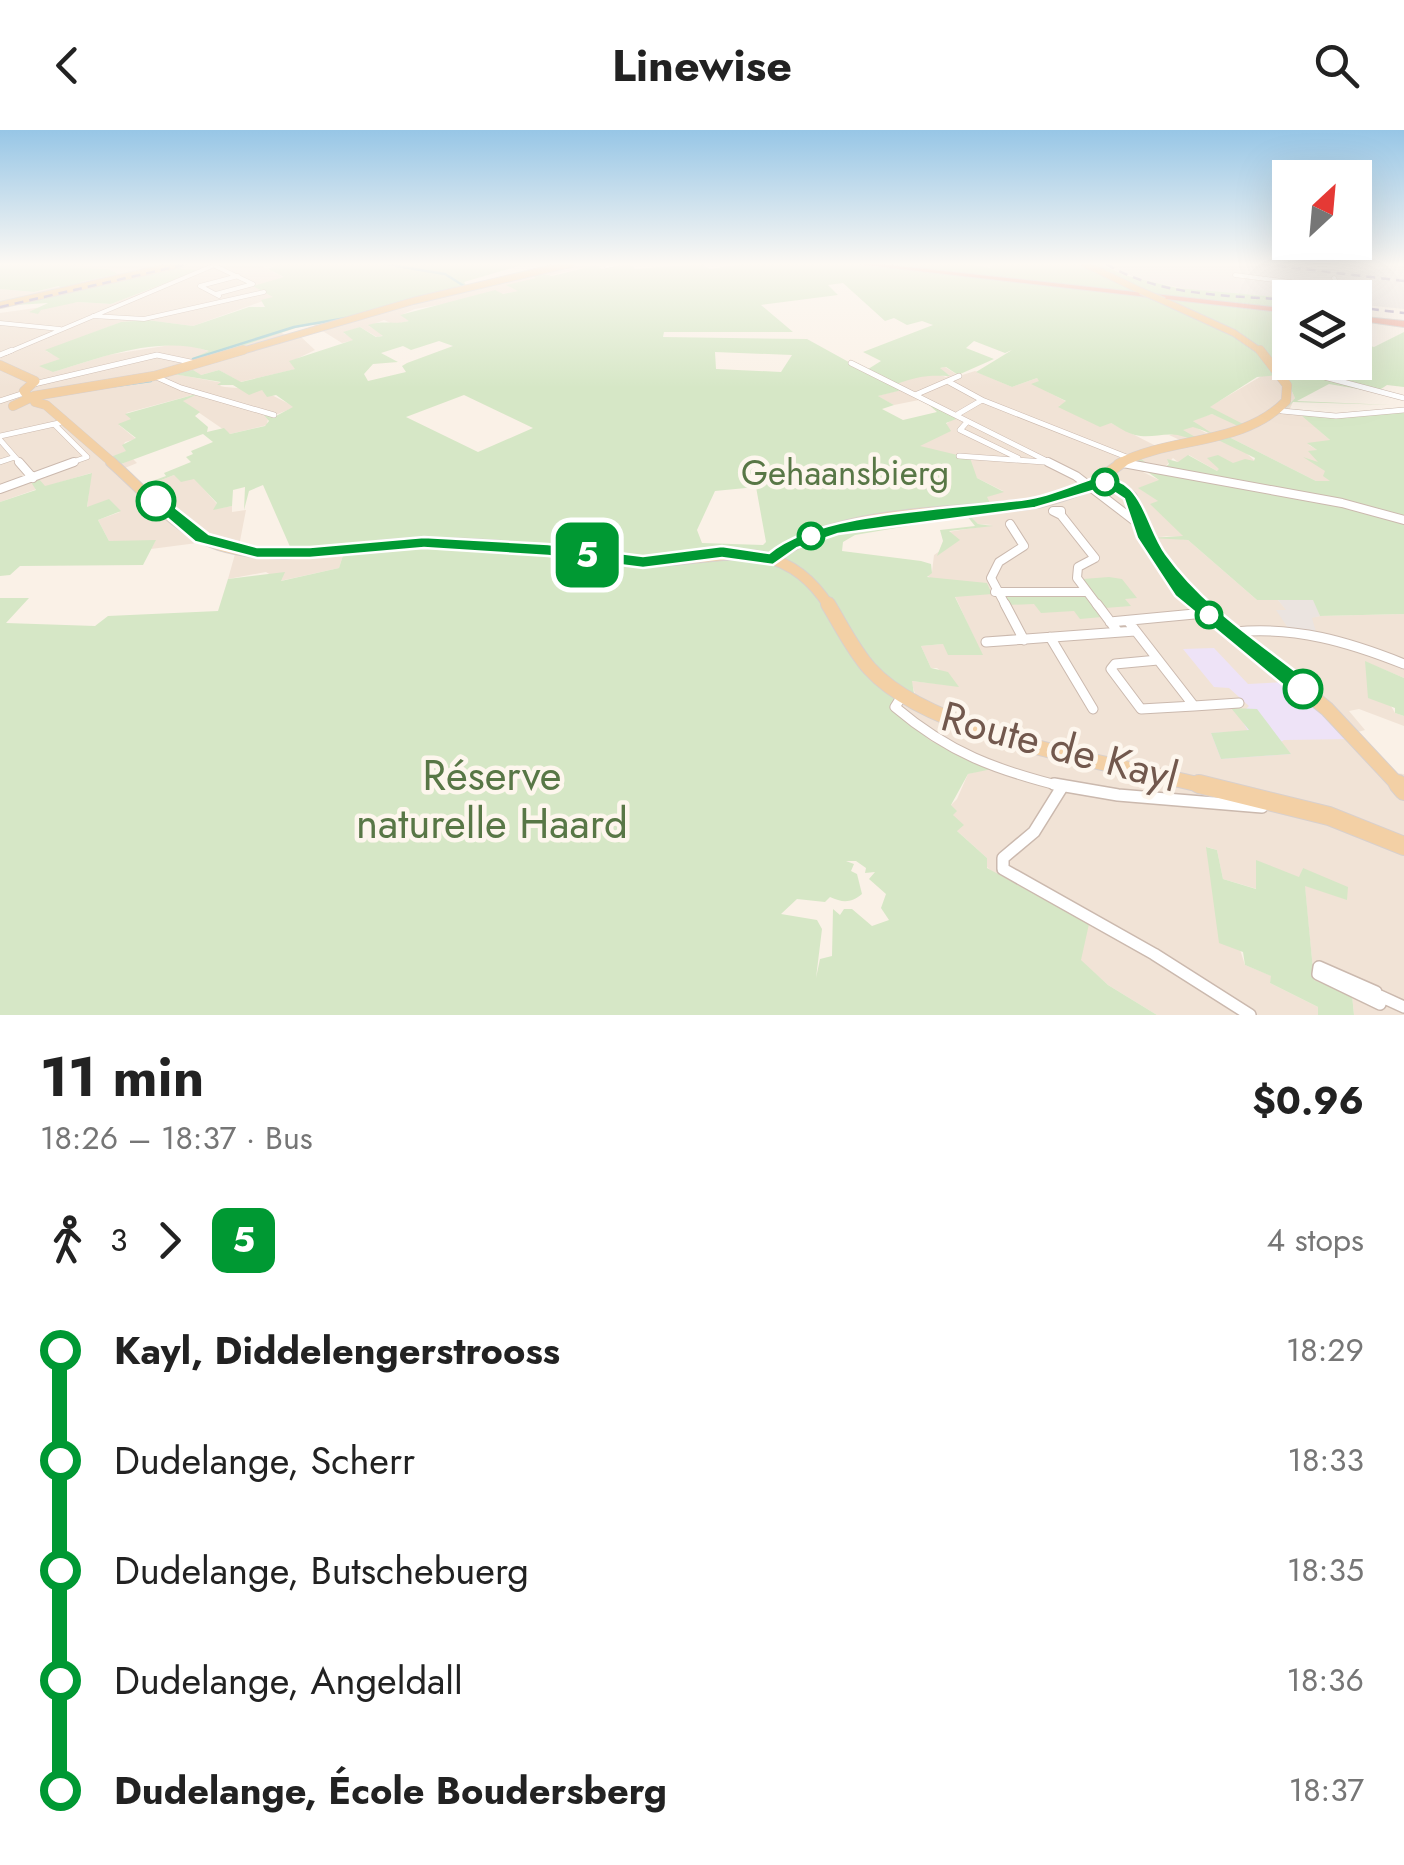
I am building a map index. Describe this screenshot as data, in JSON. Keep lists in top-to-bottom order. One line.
{"streets":{"main road":["Route de Kayl"]},"parks":["Gehaansbierg","Réserve naturelle Haard"],"lines":["bus line 5"],"north":"top right","page":{"header":"Linewise","on_map":"5","heading":["11 min","18:26 – 18:37 · Bus","$0.96"],"legs":["3","5","4 stops"],"list":[{"name":"Kayl, Diddelengerstrooss","value":"18:29"},{"name":"Dudelange, Scherr","value":"18:33"},{"name":"Dudelange, Butschebuerg","value":"18:35"},{"name":"Dudelange, Angeldall","value":"18:36"},{"name":"Dudelange, École Boudersberg","value":"18:37"}]}}
